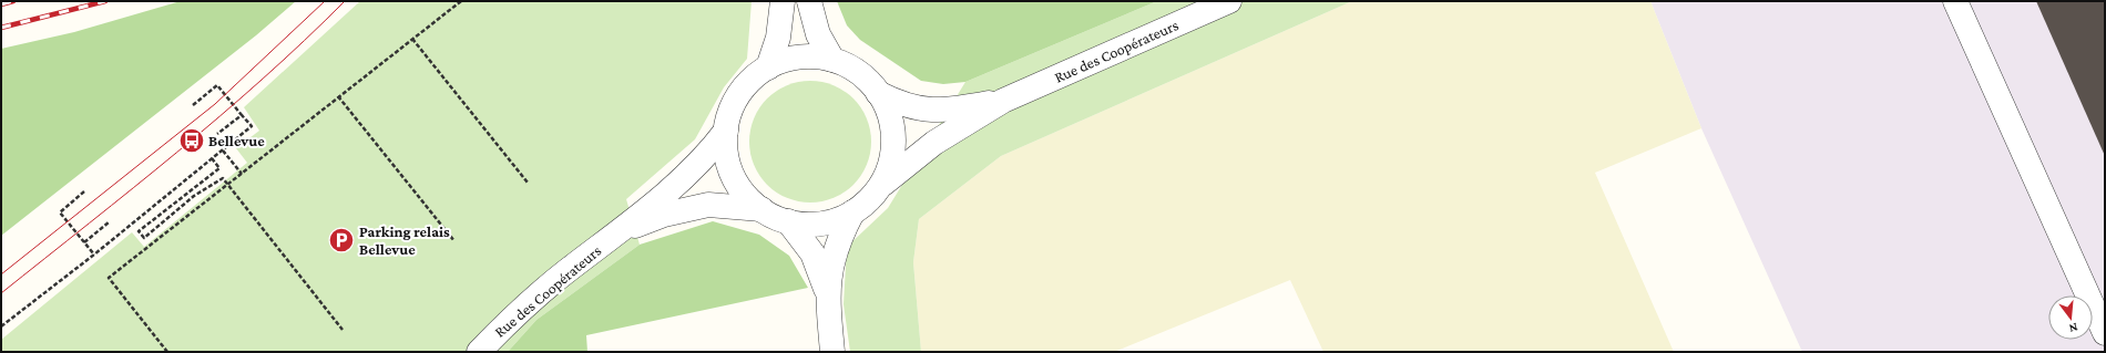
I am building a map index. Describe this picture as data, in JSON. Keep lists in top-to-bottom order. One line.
{"streets":{"street":["Rue des Coopérateurs"]},"places":{"bus stop":["Bellevue"],"parking":["Parking relais Bellevue"]},"north":"bottom"}
